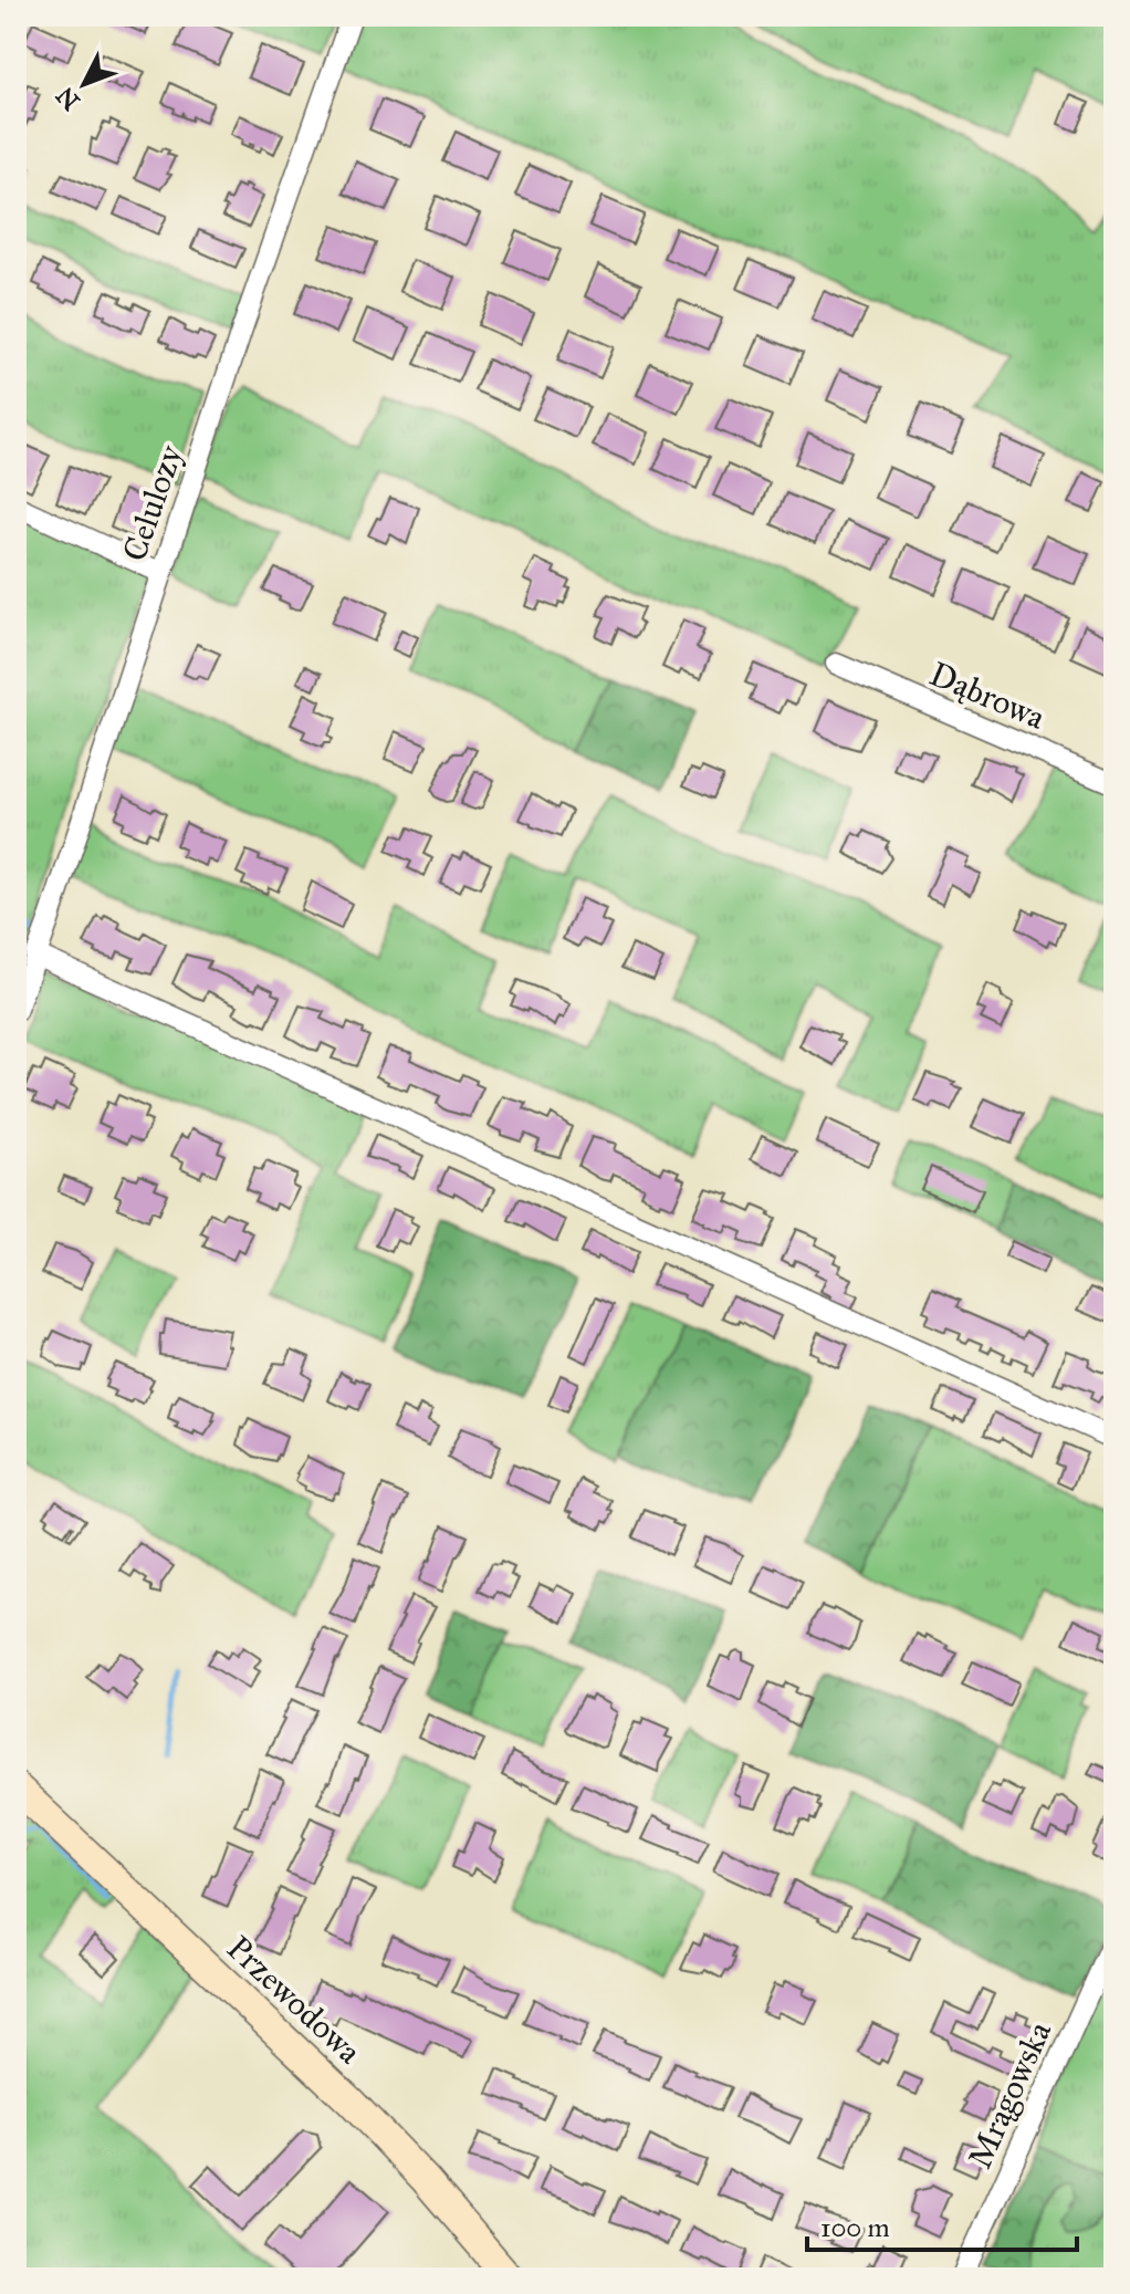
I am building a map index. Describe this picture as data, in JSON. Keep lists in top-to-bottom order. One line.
{"streets":{"street":["Celulozy","Dąbrowa","Przewodowa","Mrągowska"]},"scale_bar":"100 m","north":"bottom left"}
